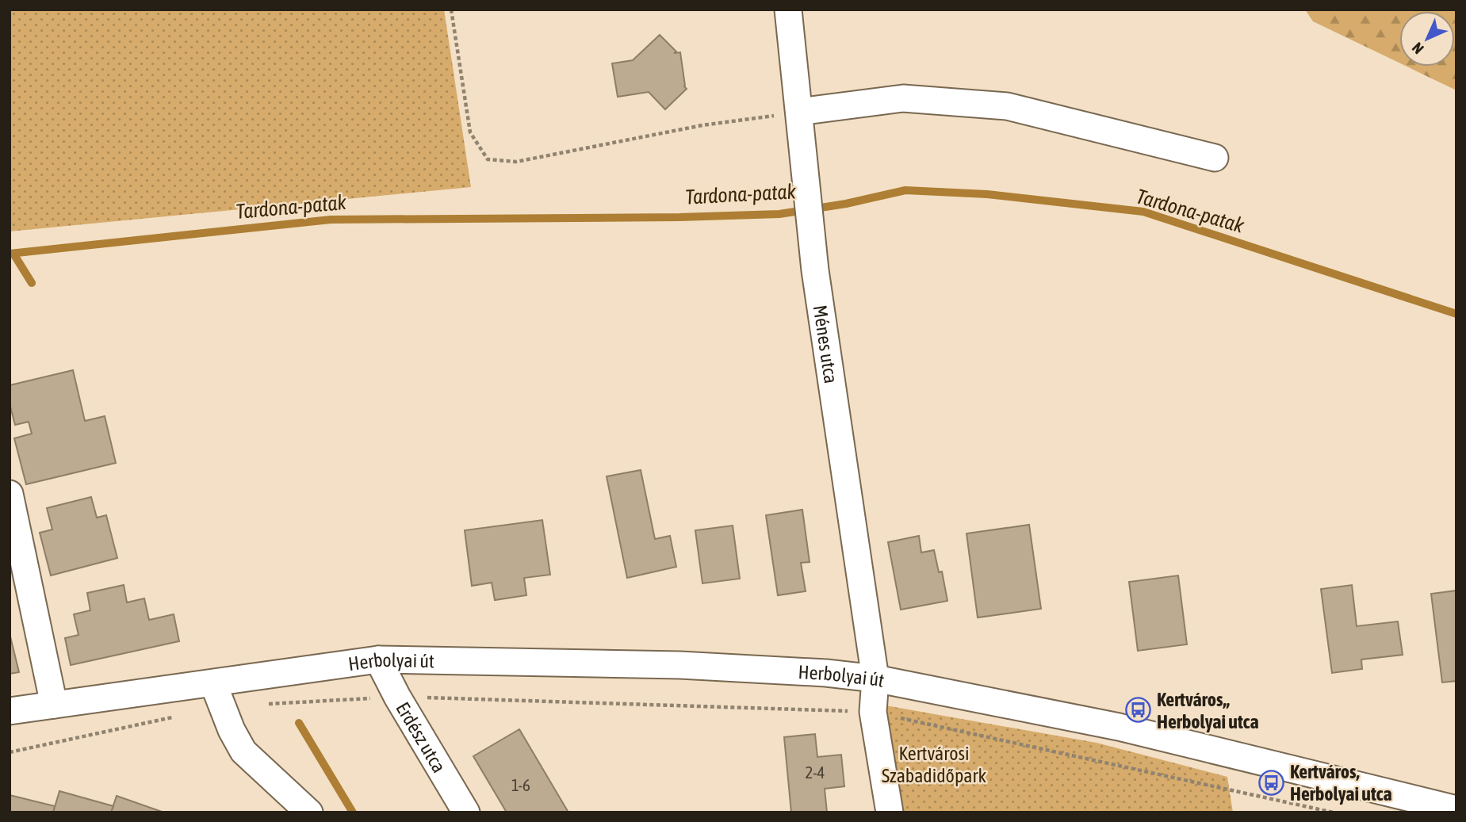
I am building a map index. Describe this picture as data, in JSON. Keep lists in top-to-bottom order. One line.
{"streets":{"street":["Ménes utca","Herbolyai út","Erdész utca"]},"crossings":[["Ménes utca","Herbolyai út"],["Herbolyai út","Erdész utca"]],"water":["Tardona-patak"],"parks":["Kertvárosi Szabadidőpark"],"places":{"bus stop":["Kertváros,, Herbolyai utca","Kertváros, Herbolyai utca"]},"house_numbers":["2-4","1-6"],"north":"bottom left"}
